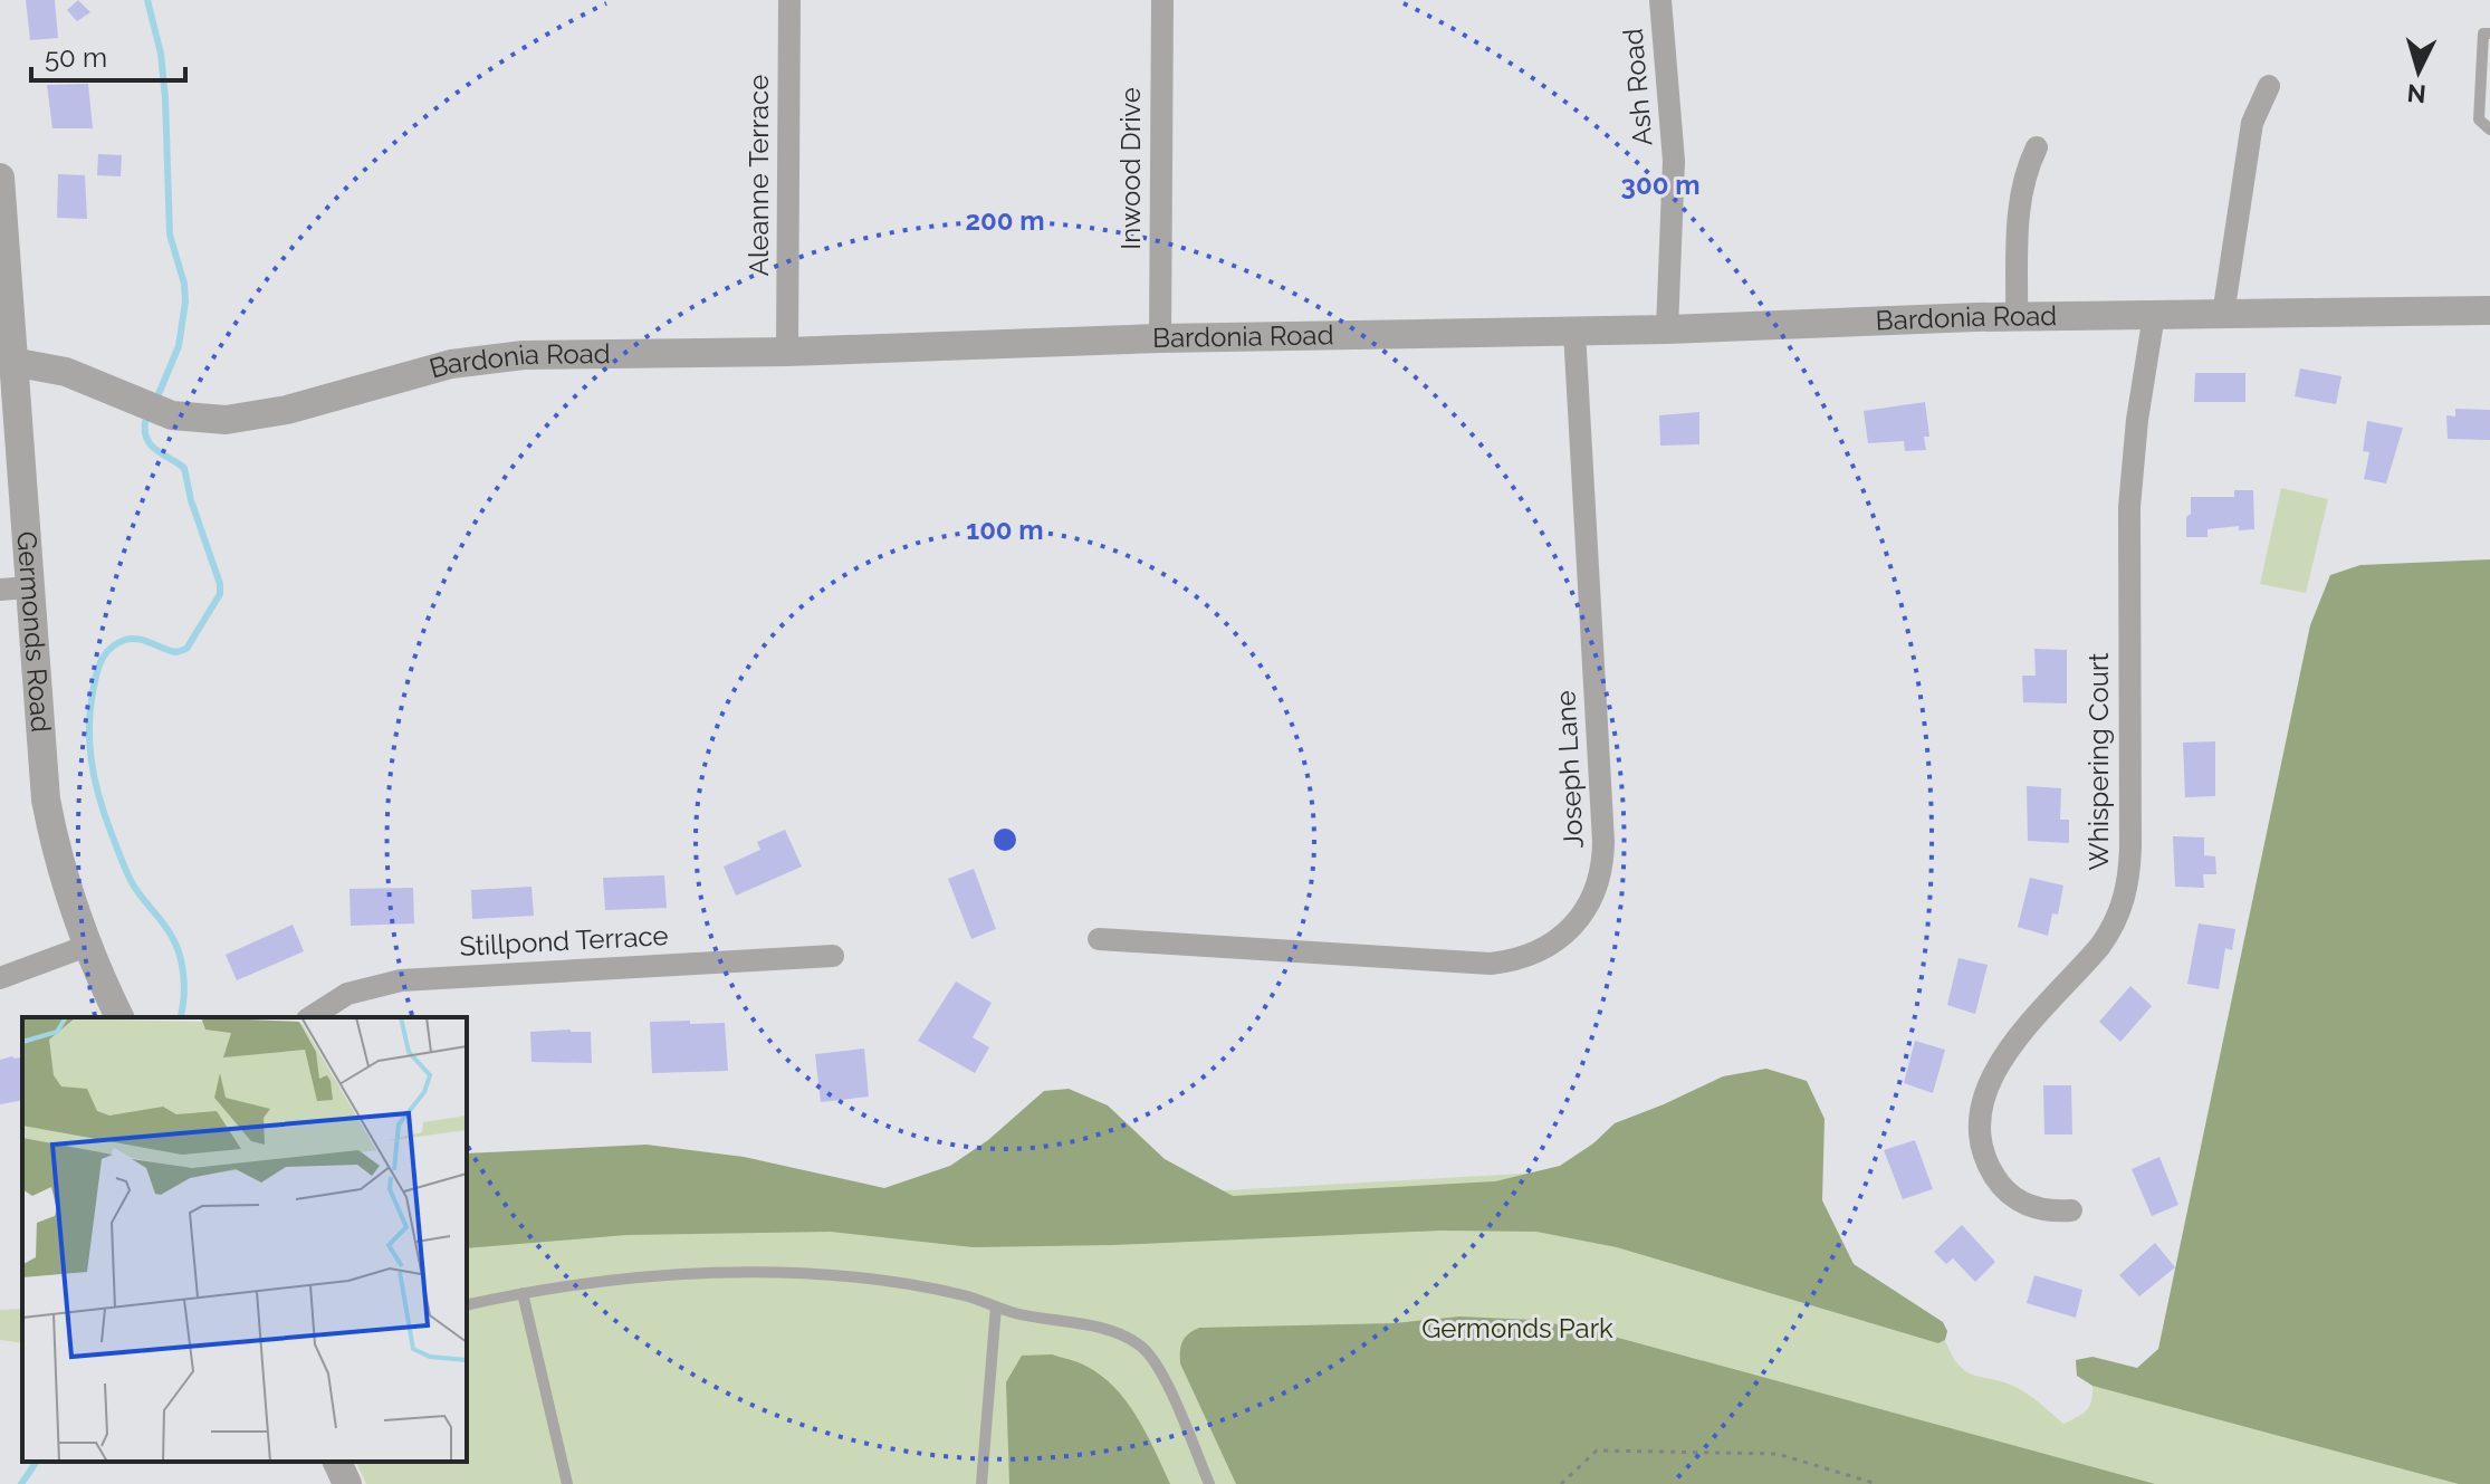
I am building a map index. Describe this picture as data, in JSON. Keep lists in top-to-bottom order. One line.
{"streets":{"street":["Ash Road","Inwood Drive","Aleanne Terrace","Bardonia Road","Germonds Road","Whispering Court","Joseph Lane","Stillpond Terrace"]},"crossings":[["Ash Road","Bardonia Road"],["Inwood Drive","Bardonia Road"],["Aleanne Terrace","Bardonia Road"],["Bardonia Road","Germonds Road"],["Bardonia Road","Whispering Court"],["Bardonia Road","Joseph Lane"]],"parks":["Germonds Park"],"scale_bar":"50 m","north":"bottom","rings":["300 m","200 m","100 m"]}
